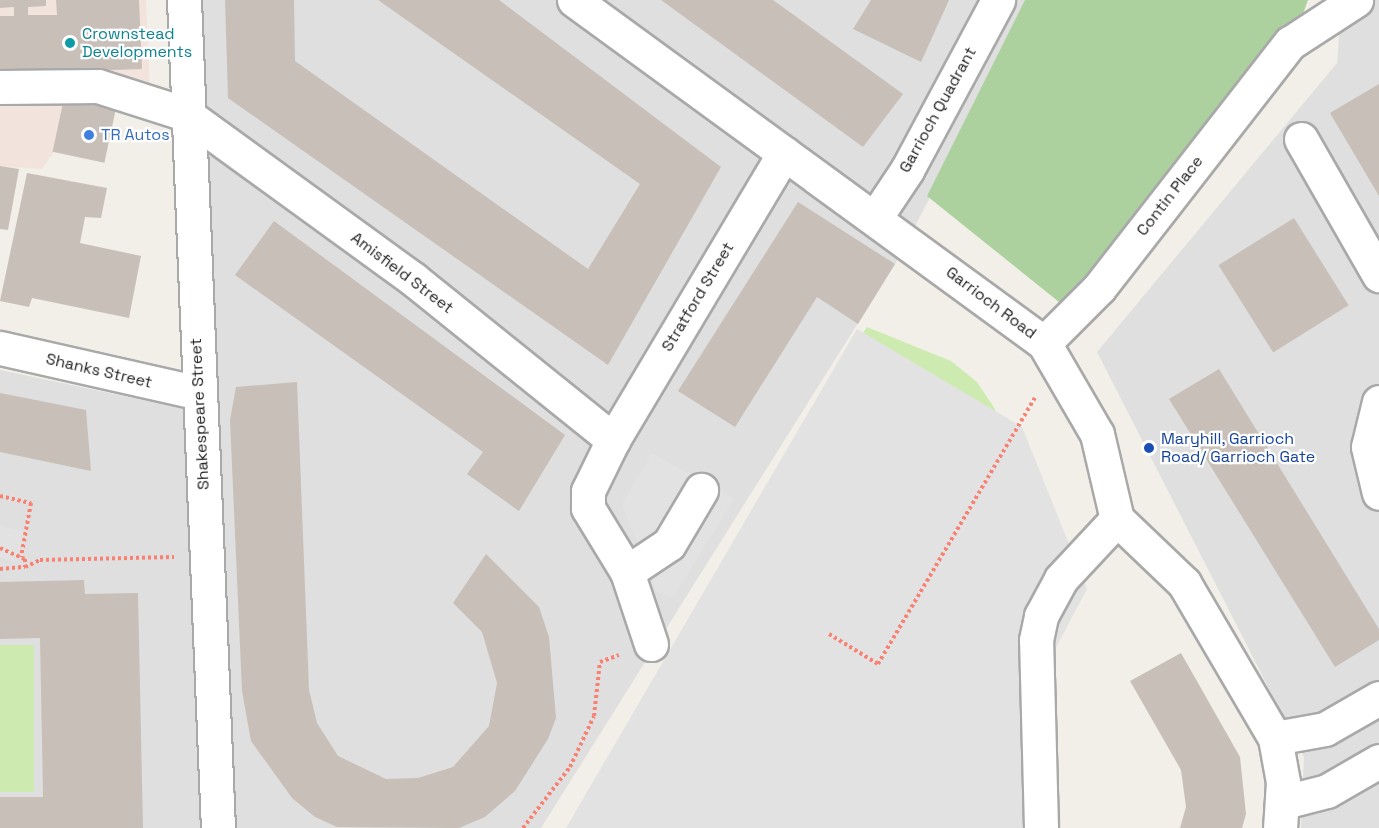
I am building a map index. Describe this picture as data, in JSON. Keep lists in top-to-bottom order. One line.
{"streets":{"street":["Garrioch Quadrant","Contin Place","Amisfield Street","Stratford Street","Garrioch Road","Shanks Street","Shakespeare Street"]},"crossings":[["Garrioch Quadrant","Garrioch Road"],["Contin Place","Garrioch Road"],["Amisfield Street","Stratford Street"],["Amisfield Street","Shakespeare Street"],["Stratford Street","Garrioch Road"],["Shanks Street","Shakespeare Street"]],"places":["Crownstead Developments","TR Autos","Maryhill, Garrioch Road/ Garrioch Gate"]}
